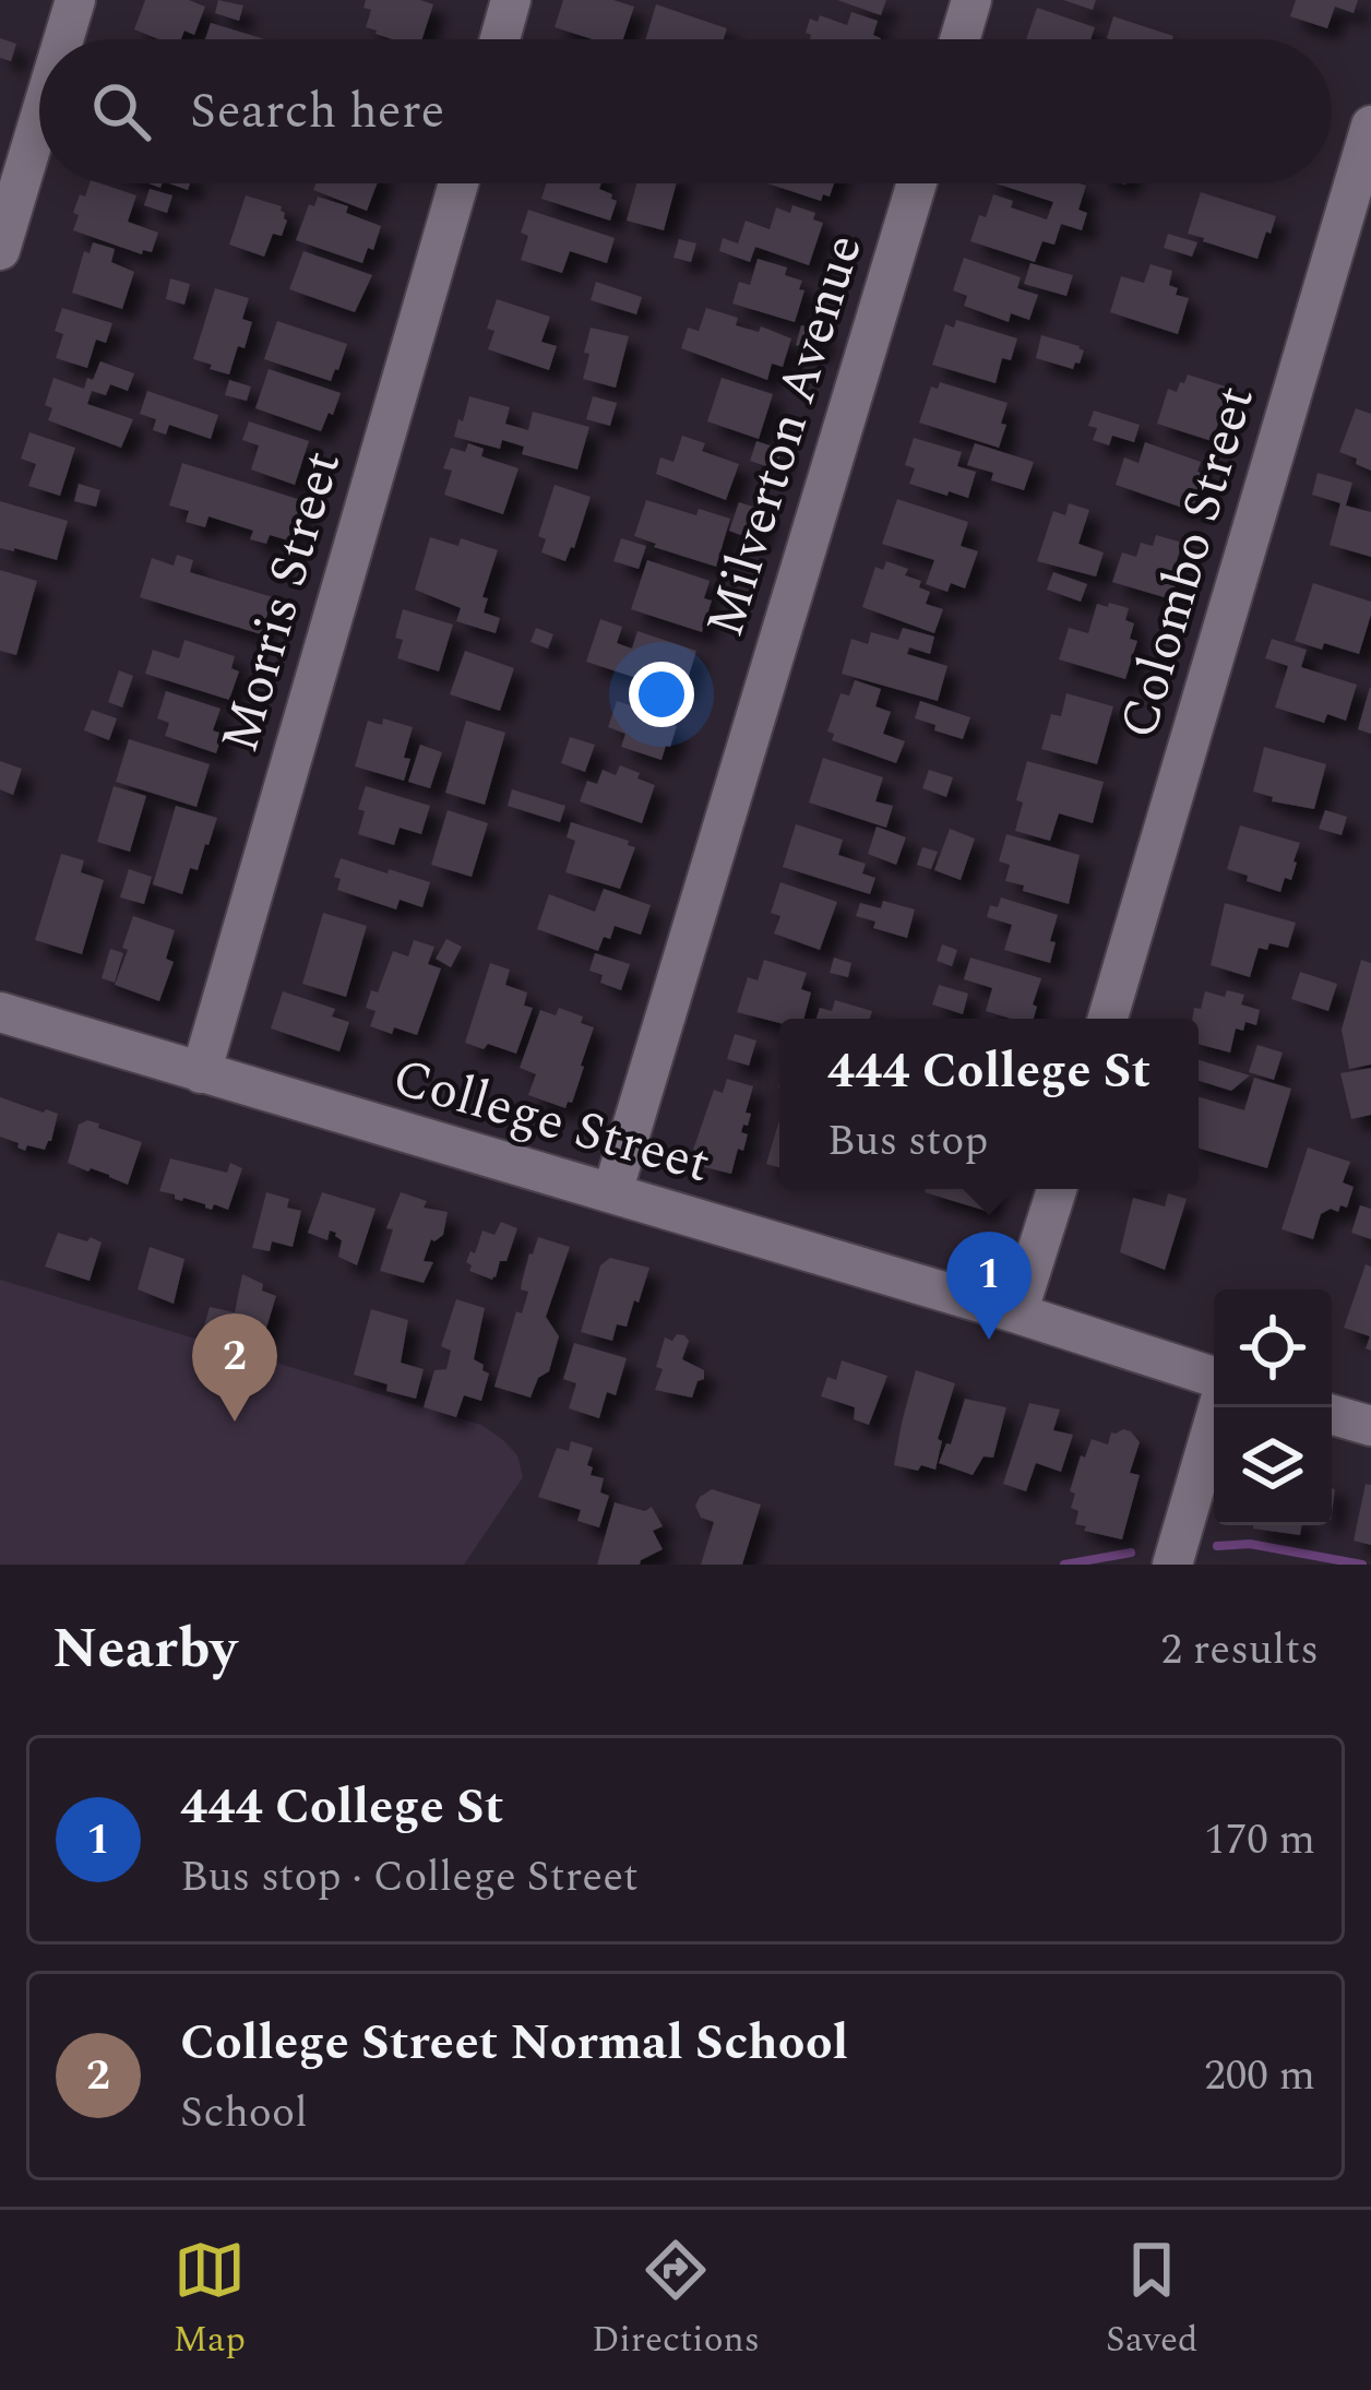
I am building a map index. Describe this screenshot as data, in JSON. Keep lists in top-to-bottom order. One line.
{"streets":{"street":["Milverton Avenue","Colombo Street","Morris Street","College Street"]},"crossings":[["Milverton Avenue","College Street"],["Morris Street","College Street"]],"page":{"search":"Search here","popup":["444 College St","Bus stop"],"pins":["1","2"],"heading":["Nearby","2 results"],"list":[{"mark":"1","name":"444 College St","note":"Bus stop · College Street","value":"170 m"},{"mark":"2","name":"College Street Normal School","note":"School","value":"200 m"}],"nav":["Map","Directions","Saved"]}}
